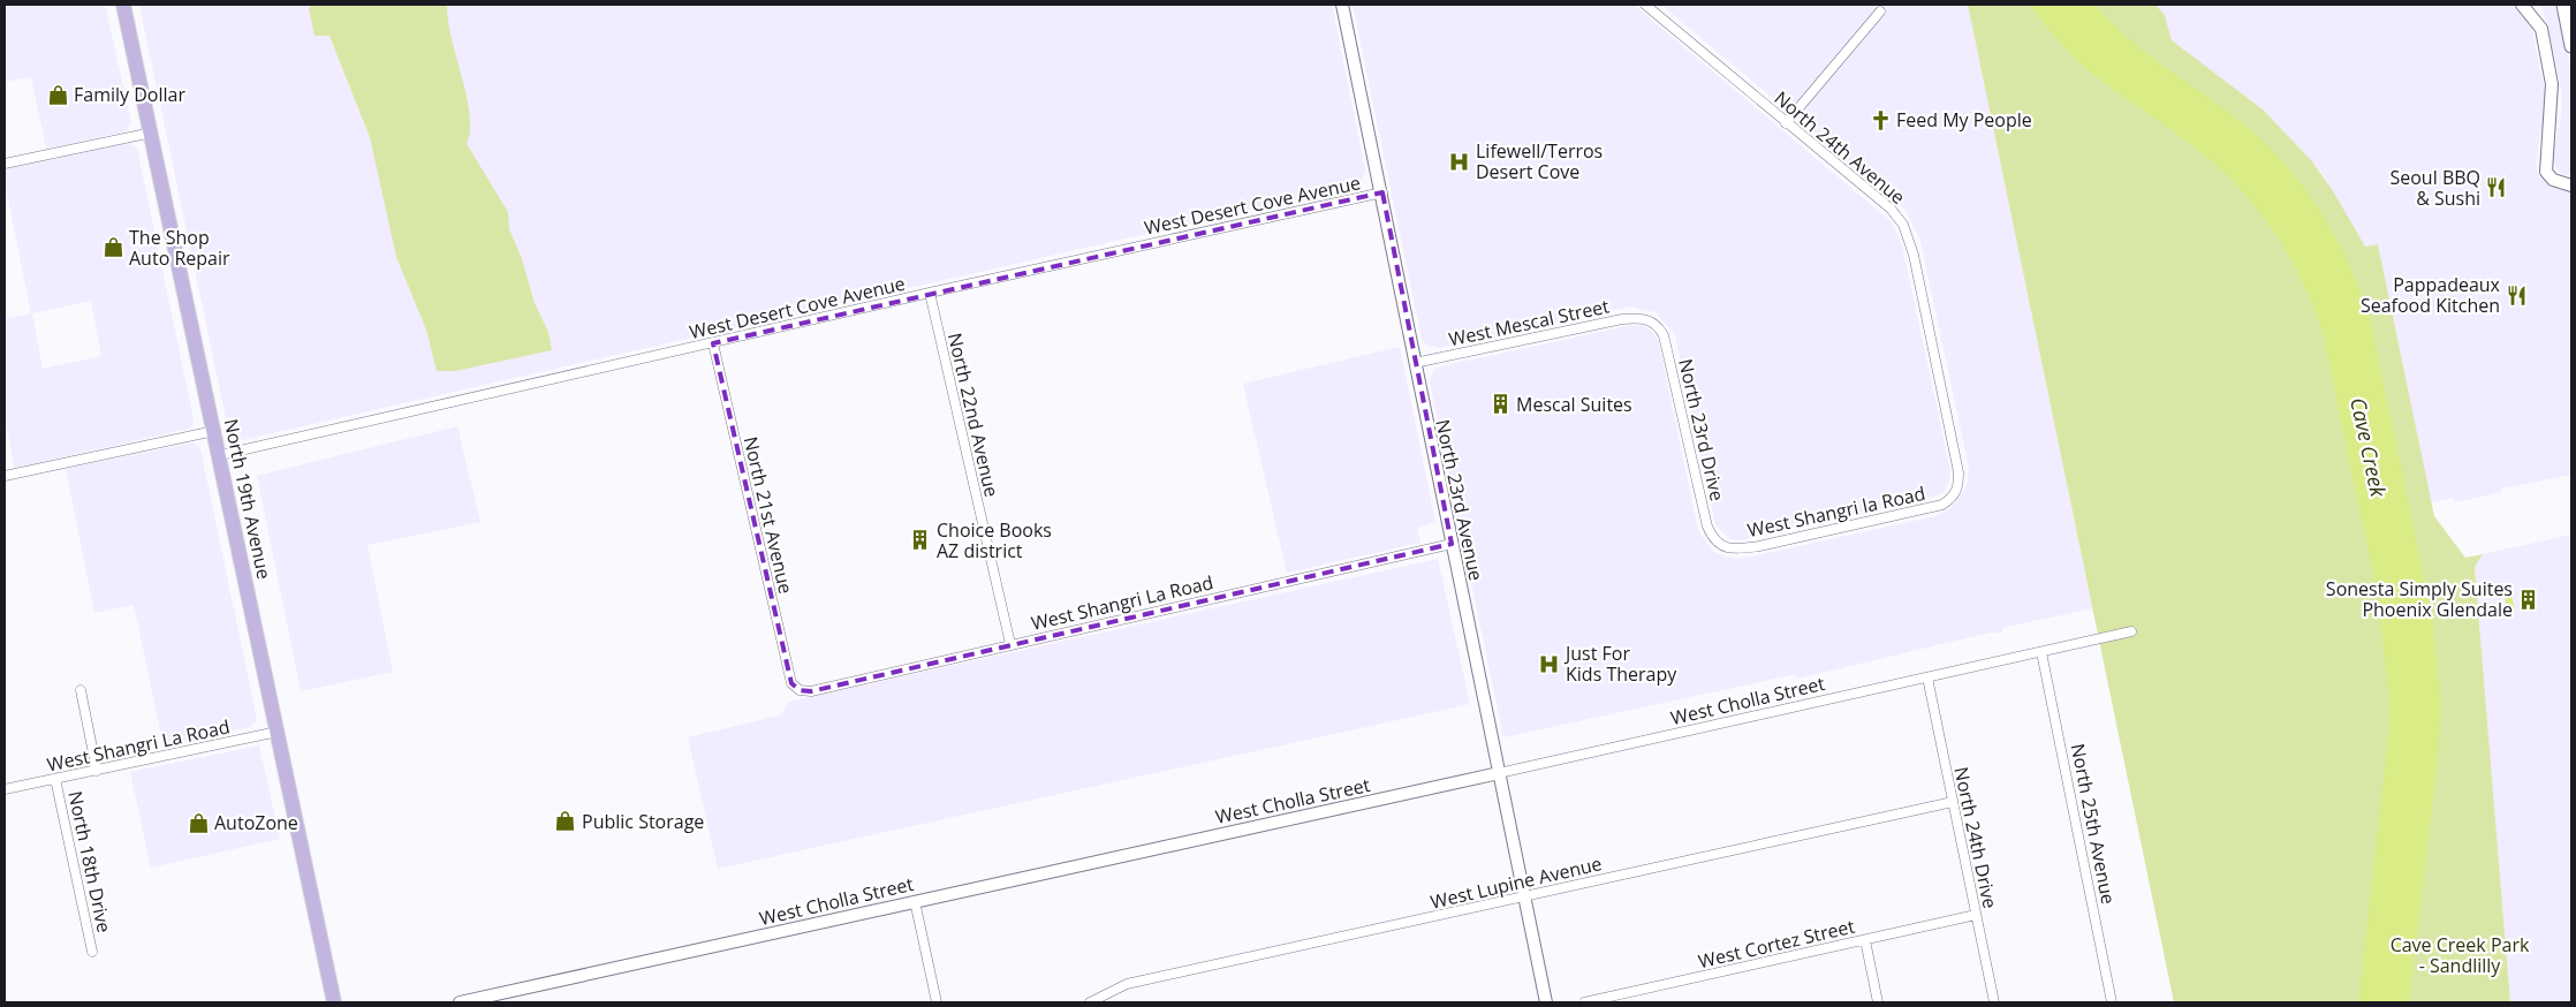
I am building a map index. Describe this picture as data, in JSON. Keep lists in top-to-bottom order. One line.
{"streets":{"main road":["North 19th Avenue"],"street":["North 24th Avenue","West Desert Cove Avenue","West Mescal Street","North 22nd Avenue","North 23rd Drive","North 23rd Avenue","West Shangri la Road","North 21st Avenue","West Shangri La Road","West Cholla Street","North 25th Avenue","North 24th Drive","North 18th Drive","West Lupine Avenue","West Cortez Street"]},"crossings":[["North 24th Avenue","West Shangri la Road"],["West Desert Cove Avenue","North 22nd Avenue"],["West Desert Cove Avenue","North 19th Avenue"],["West Desert Cove Avenue","North 23rd Avenue"],["West Desert Cove Avenue","North 21st Avenue"],["West Mescal Street","North 23rd Drive"],["West Mescal Street","North 23rd Avenue"],["North 22nd Avenue","West Shangri La Road"],["North 23rd Drive","West Shangri la Road"],["North 19th Avenue","West Shangri La Road"],["North 23rd Avenue","West Shangri La Road"],["North 23rd Avenue","West Cholla Street"],["North 23rd Avenue","West Lupine Avenue"],["North 21st Avenue","West Shangri La Road"],["West Shangri La Road","North 18th Drive"],["West Cholla Street","North 25th Avenue"],["West Cholla Street","North 24th Drive"],["North 24th Drive","West Lupine Avenue"],["North 24th Drive","West Cortez Street"]],"water":["Cave Creek"],"parks":["Cave Creek Park - Sandlilly"],"places":{"shop":["Family Dollar","The Shop Auto Repair","Public Storage","AutoZone"],"church":["Feed My People"],"hospital":["Lifewell/Terros Desert Cove","Just For Kids Therapy"],"restaurant":["Seoul BBQ & Sushi","Pappadeaux Seafood Kitchen"],"building":["Mescal Suites","Choice Books AZ district","Sonesta Simply Suites Phoenix Glendale"]}}
